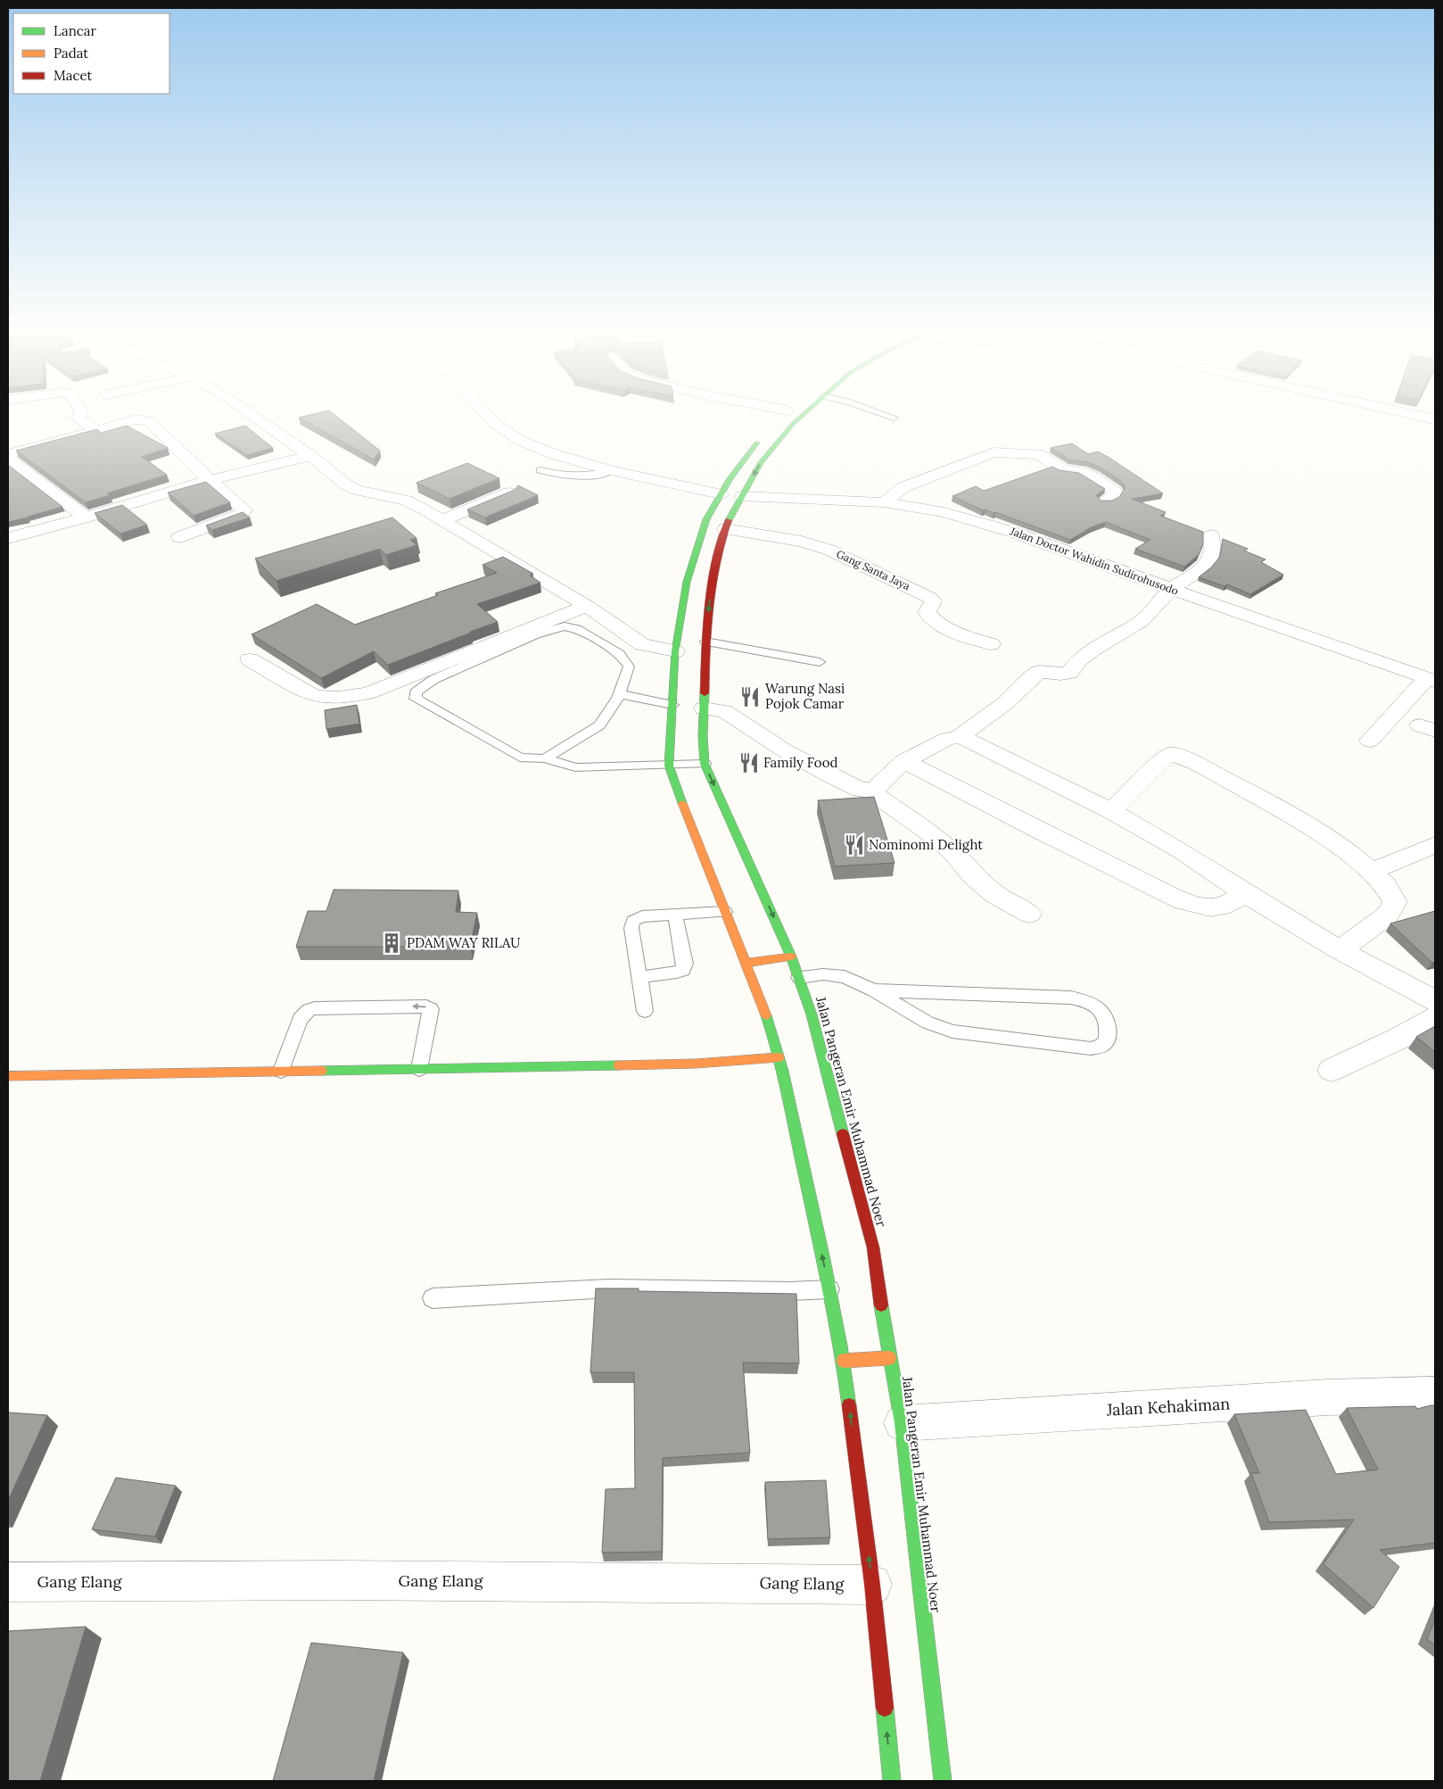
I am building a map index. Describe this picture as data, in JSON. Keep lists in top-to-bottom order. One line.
{"streets":{"main road":["Jalan Pangeran Emir Muhammad Noer"],"street":["Jalan Doctor Wahidin Sudirohusodo","Gang Santa Jaya","Jalan Kehakiman","Gang Elang"]},"crossings":[["Jalan Doctor Wahidin Sudirohusodo","Jalan Pangeran Emir Muhammad Noer"],["Gang Santa Jaya","Jalan Pangeran Emir Muhammad Noer"],["Jalan Pangeran Emir Muhammad Noer","Jalan Kehakiman"]],"places":{"restaurant":["Warung Nasi Pojok Camar","Family Food","Nominomi Delight"],"building":["PDAM WAY RILAU"]},"legend":["Lancar","Padat","Macet"]}
